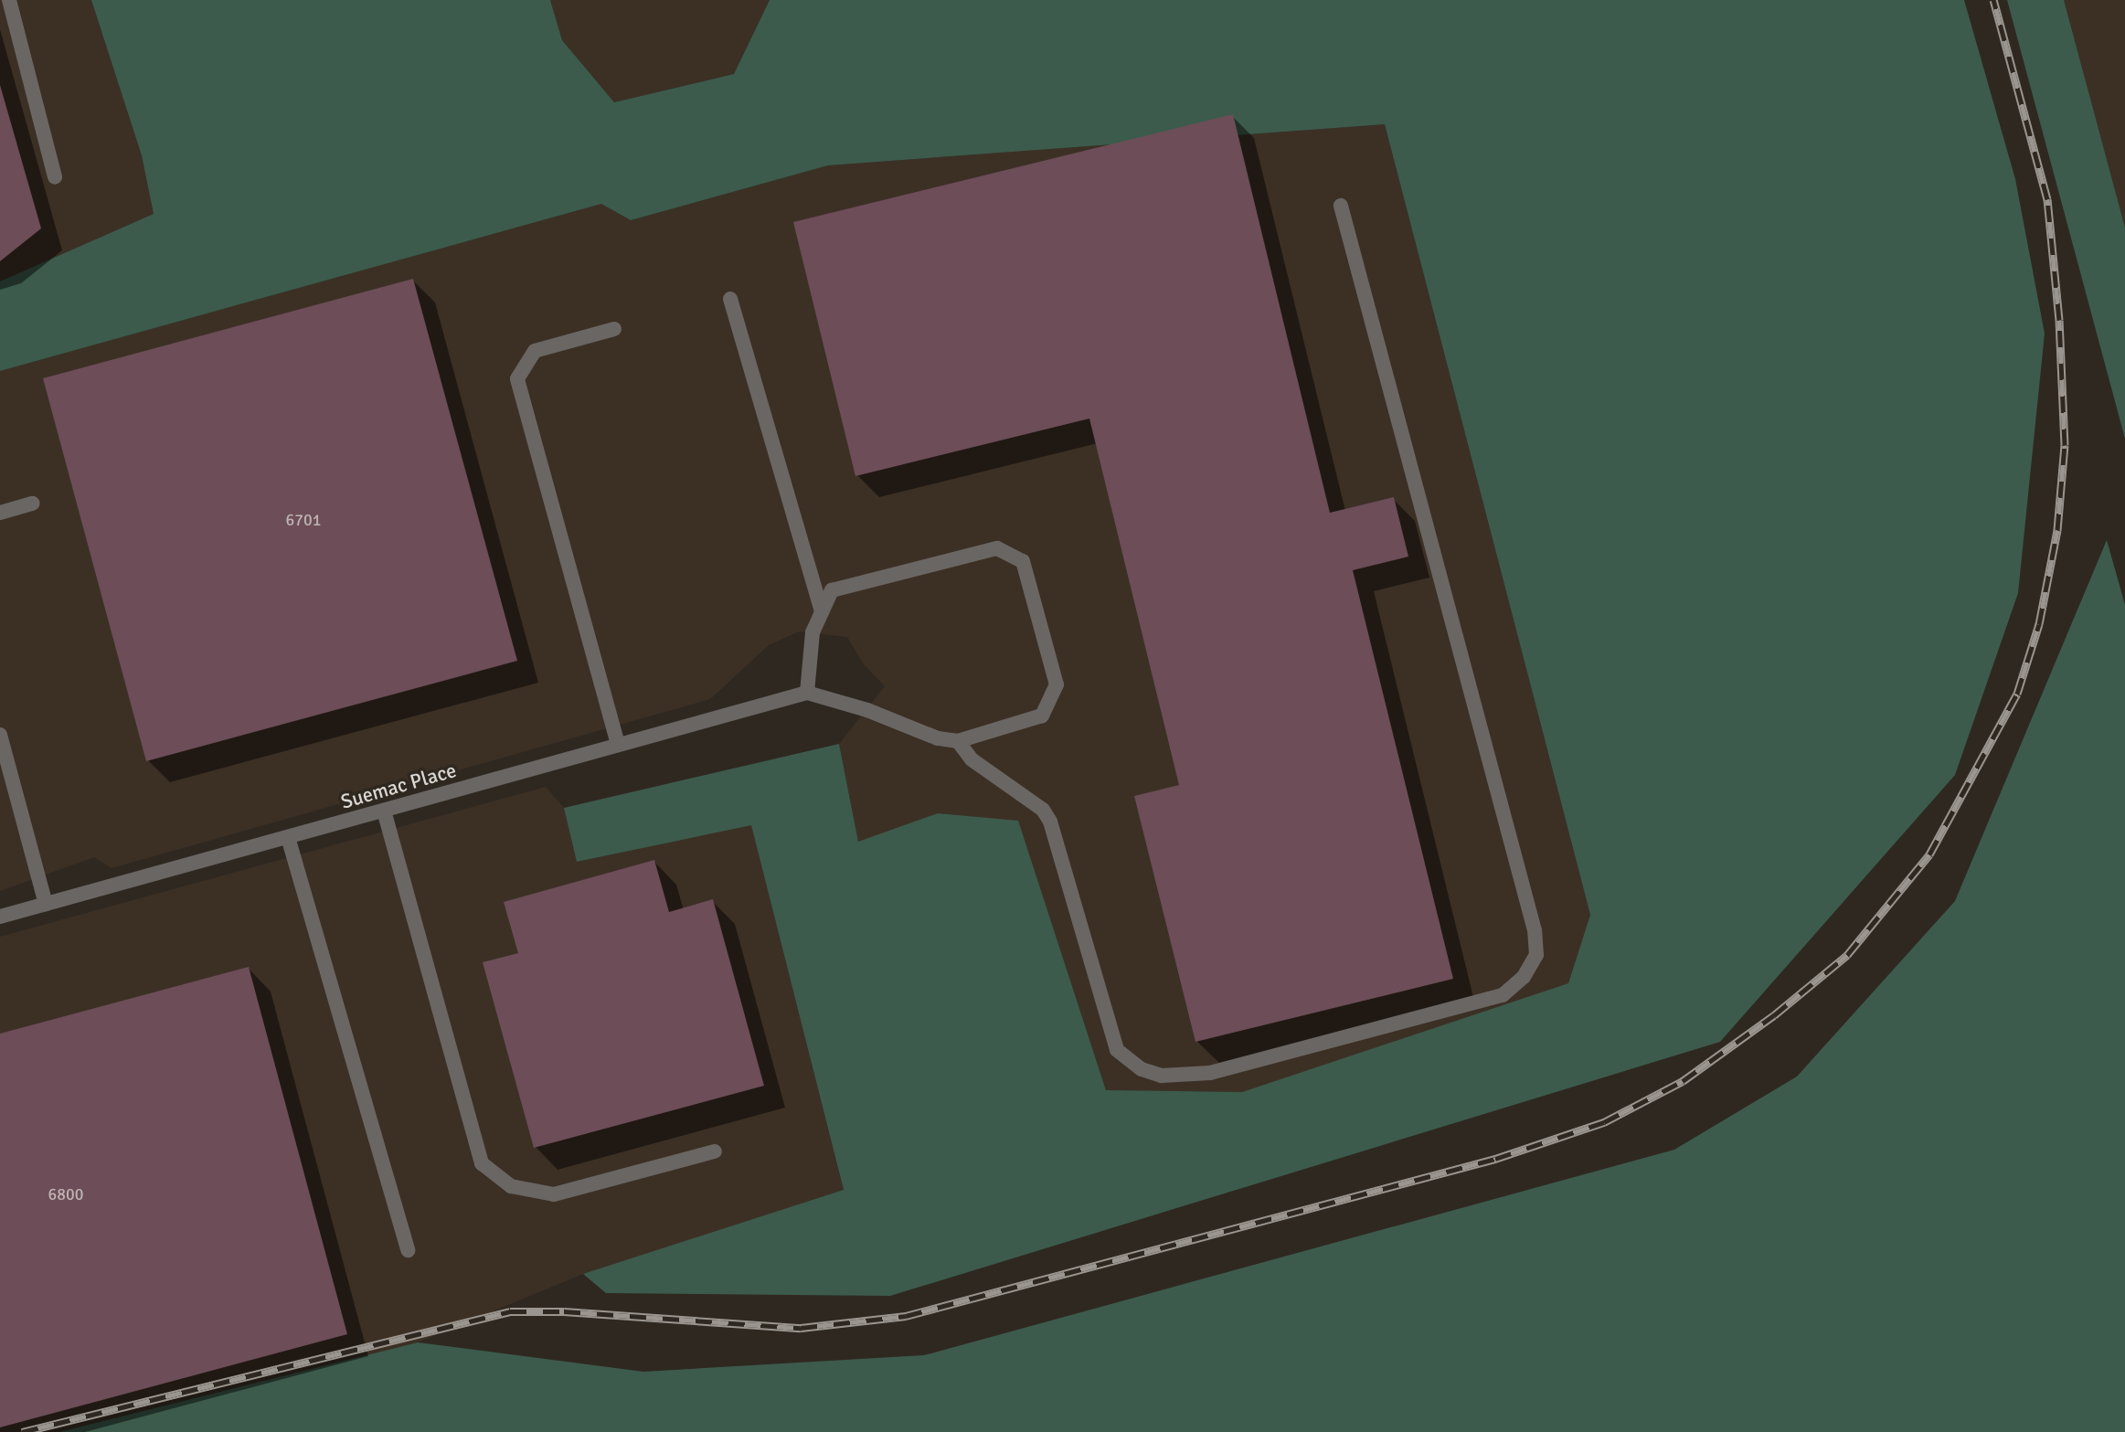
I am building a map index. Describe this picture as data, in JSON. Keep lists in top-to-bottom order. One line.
{"streets":{"street":["Suemac Place"]},"house_numbers":["6701","6800"]}
